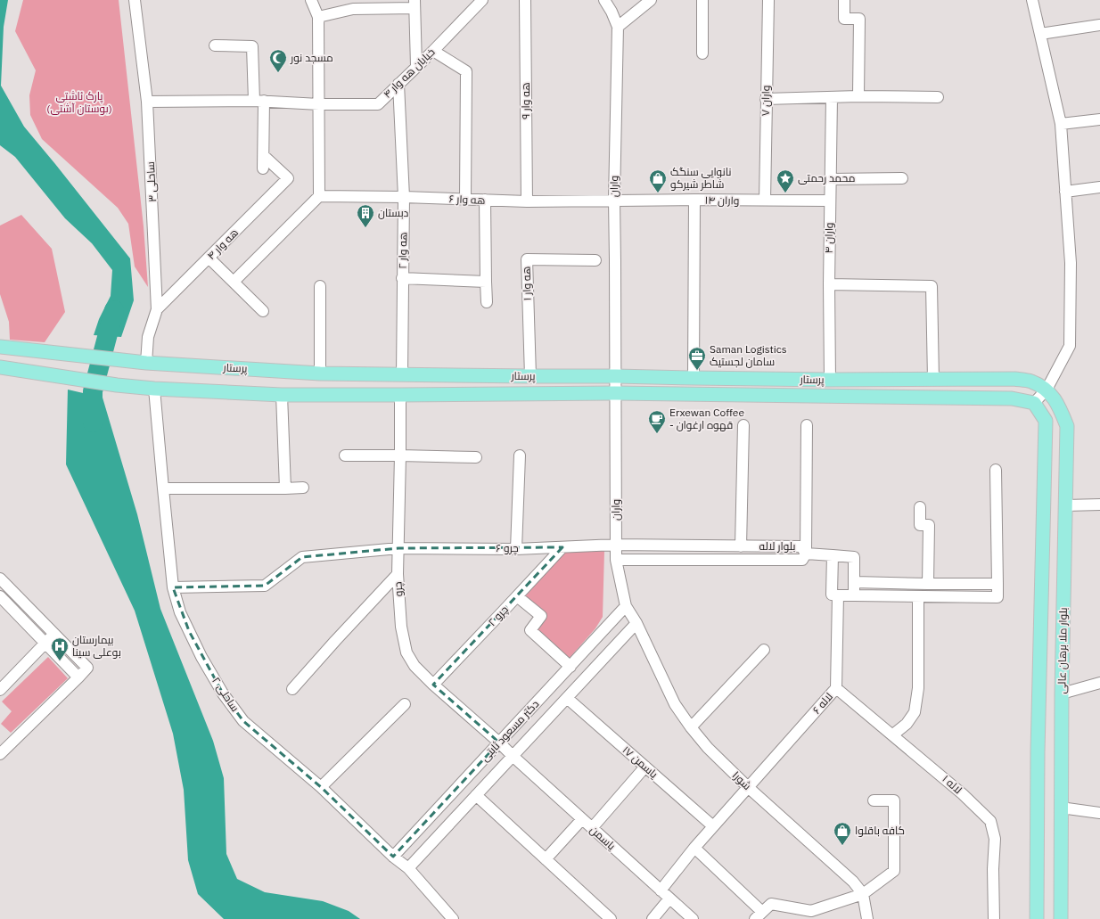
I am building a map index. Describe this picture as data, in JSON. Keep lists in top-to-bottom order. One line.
{"streets":{"main road":["پرستار","بلوار ملا برهان عالی"],"street":["خیابان هه وار ۴","هه وار ۹","واران ۷","ساحلی ۳","واران","هه وار ۶","واران ۱۴","واران ۴","هه وار ۴","هه وار ۲","هه وار ۱","بلوار لاله","چرو ۶","چرو","چرو ۲","ساحلی ۲","لاله ۶","دکتر مسعود ثابتی","یاسمن ۱۷","شورا","لاله ۱","یاسمن"]},"crossings":[["خیابان هه وار ۴","ساحلی ۳"],["خیابان هه وار ۴","هه وار ۲"],["هه وار ۹","هه وار ۶"],["واران ۷","واران ۱۴"],["ساحلی ۳","هه وار ۴"],["ساحلی ۳","پرستار"],["واران","هه وار ۶"],["واران","واران ۱۴"],["واران","پرستار"],["واران","بلوار لاله"],["واران","چرو ۶"],["واران","دکتر مسعود ثابتی"],["واران","شورا"],["هه وار ۶","واران ۱۴"],["هه وار ۶","هه وار ۲"],["واران ۱۴","واران ۴"],["واران ۴","پرستار"],["هه وار ۲","پرستار"],["هه وار ۱","پرستار"],["پرستار","چرو"],["پرستار","بلوار ملا برهان عالی"],["پرستار","ساحلی ۲"],["بلوار لاله","چرو ۶"],["چرو ۶","چرو"],["چرو ۶","چرو ۲"],["چرو ۶","ساحلی ۲"],["چرو","چرو ۲"],["چرو","دکتر مسعود ثابتی"],["چرو","یاسمن"],["ساحلی ۲","دکتر مسعود ثابتی"],["لاله ۶","یاسمن ۱۷"],["لاله ۶","شورا"],["لاله ۶","لاله ۱"],["لاله ۶","یاسمن"],["دکتر مسعود ثابتی","یاسمن ۱۷"],["دکتر مسعود ثابتی","شورا"],["دکتر مسعود ثابتی","یاسمن"]],"parks":["پارک ئاشتی (بوستان آشتی)"],"places":{"mosque":["مسجد نور"],"shop":["نانوایی سنگک شاطر شیرکو","کافه باقلوا"],"place":["محمد رحمتی"],"building":["دبستان"],"office":["Saman Logistics سامان لجستیک"],"cafe":["Erxewan Coffee - قهوه ارغوان"],"hospital":["بیمارستان بوعلی سینا"]}}
